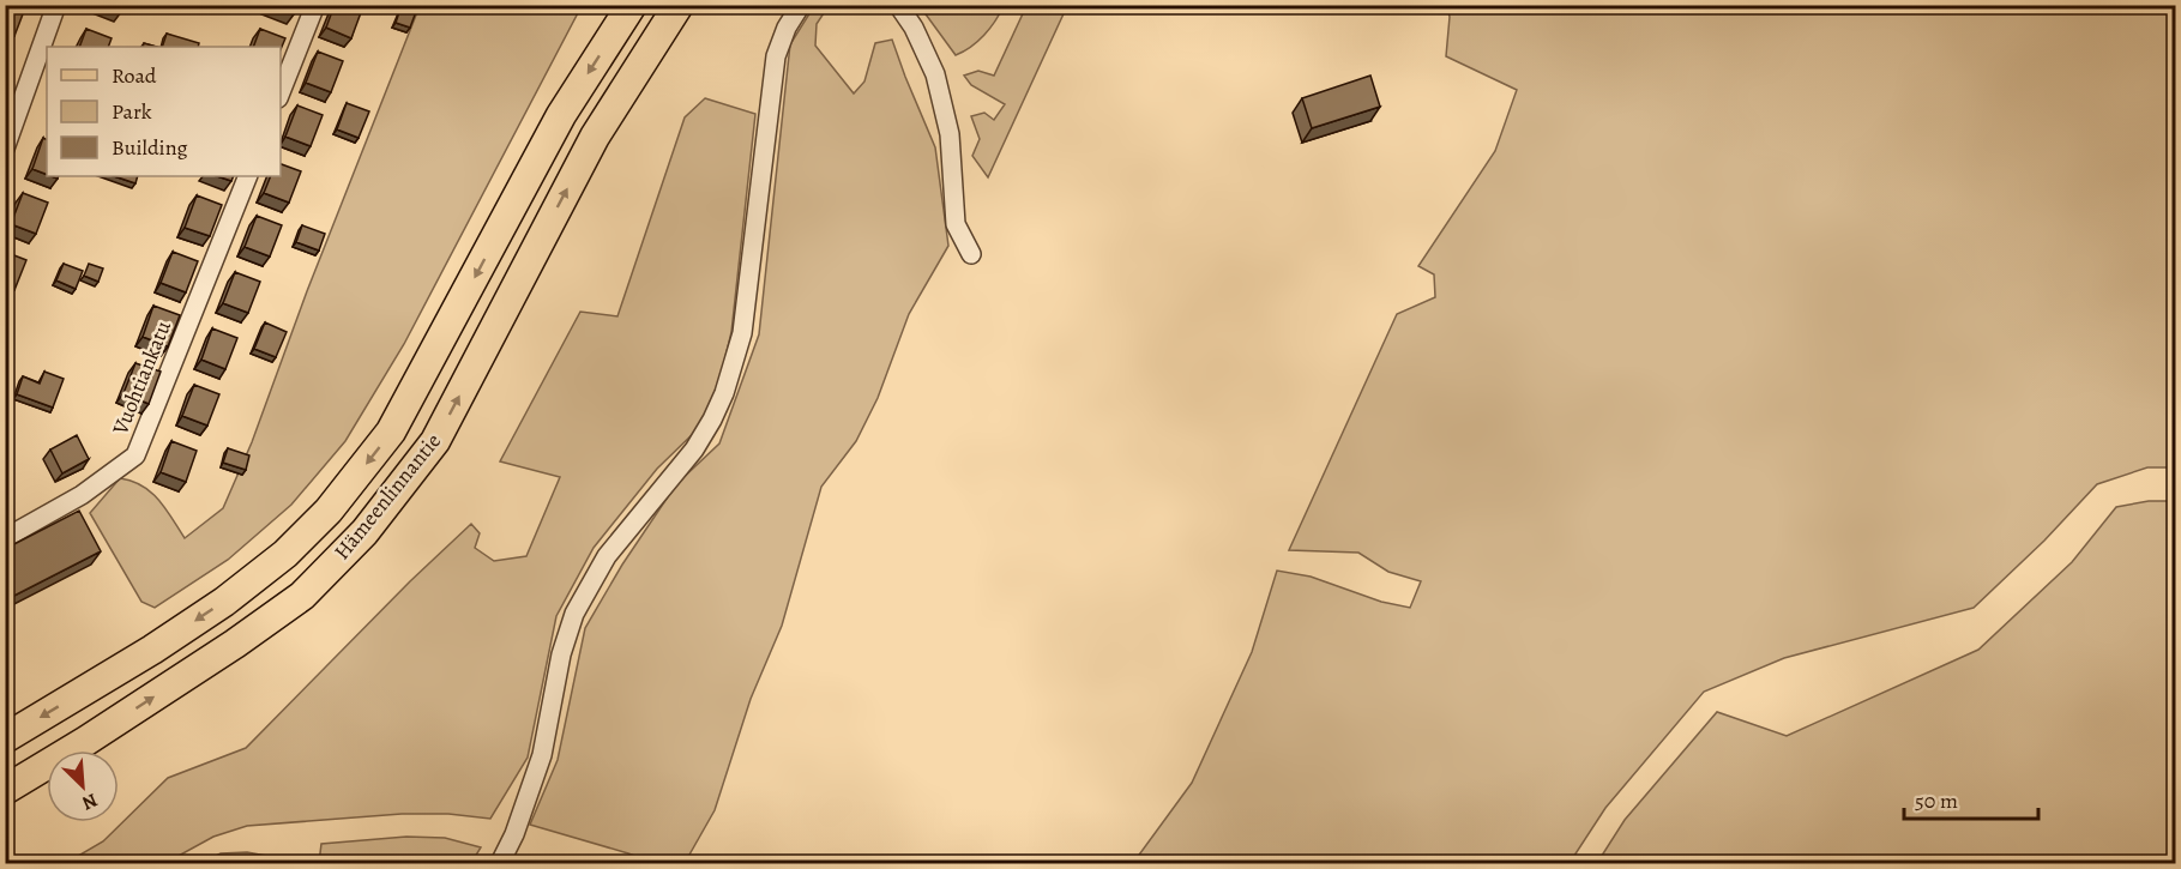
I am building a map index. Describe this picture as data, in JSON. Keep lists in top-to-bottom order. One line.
{"streets":{"main road":["Hämeenlinnantie"],"street":["Vuohtiankatu"]},"legend":["Road","Park","Building"],"scale_bar":"50 m","north":"bottom right"}
